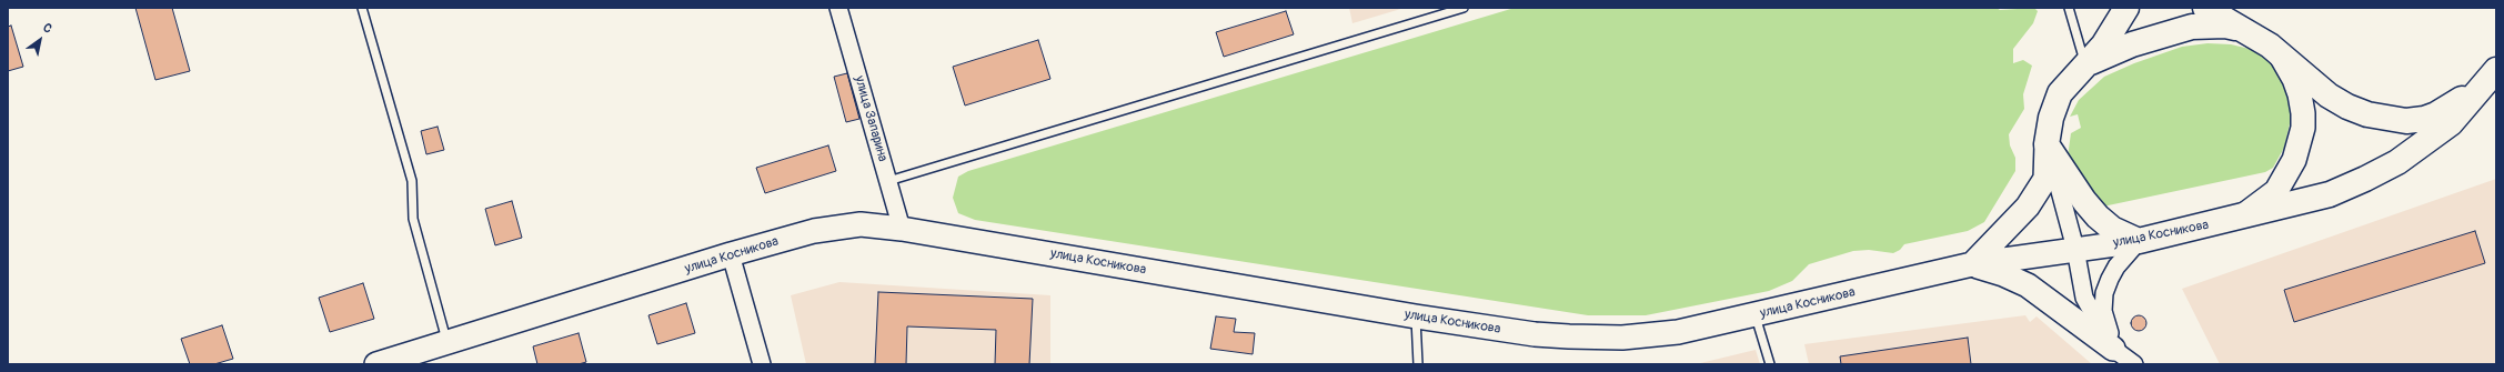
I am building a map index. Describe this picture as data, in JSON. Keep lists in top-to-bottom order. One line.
{"streets":{"main road":["улица Косникова"],"street":["улица Запарина"]},"crossings":[["улица Запарина","улица Косникова"]],"north":"top right"}
